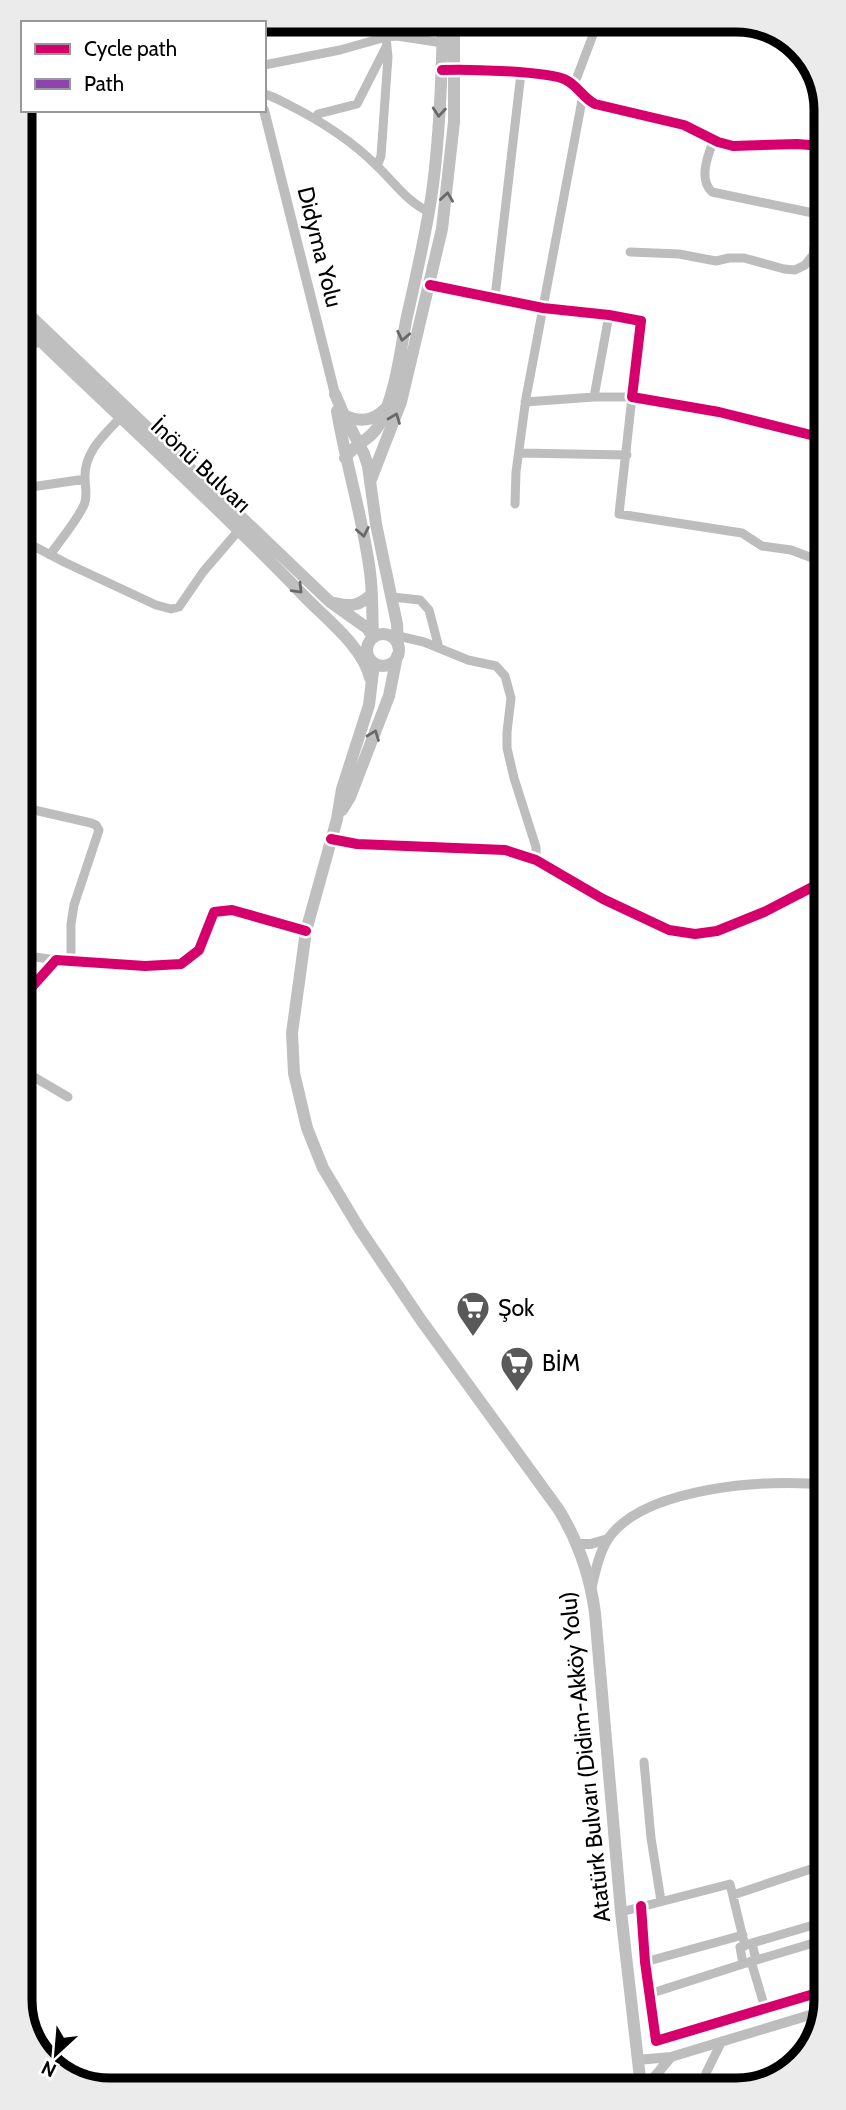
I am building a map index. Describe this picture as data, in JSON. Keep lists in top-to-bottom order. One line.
{"streets":{"main road":["İnönü Bulvarı","Atatürk Bulvarı (Didim-Akköy Yolu)"],"street":["Didyma Yolu"]},"places":{"supermarket":["Şok","BİM"]},"legend":["Cycle path","Path"],"north":"bottom left"}
